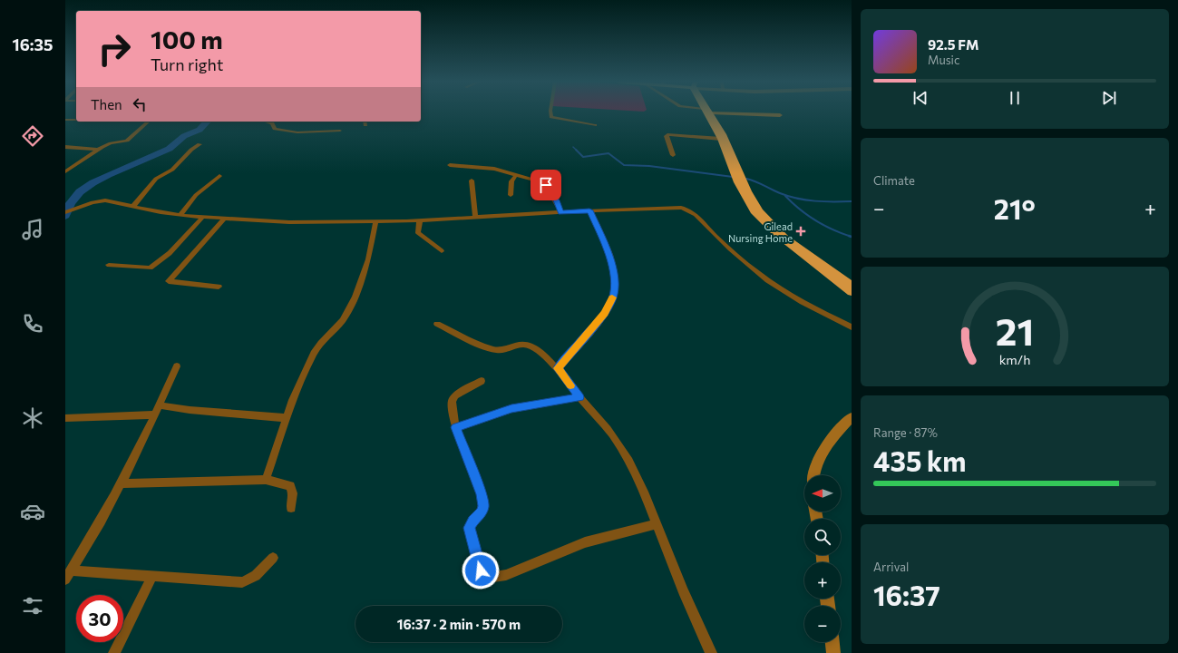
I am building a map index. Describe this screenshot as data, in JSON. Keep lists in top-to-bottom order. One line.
{"places":{"health":["Gilead Nursing Home"]},"north":"left","page":{"tabs":"16:35","turn":["100 m","Turn right"],"song":["92.5 FM","Music"],"then":"Then","tile":["Climate",["Range · 87%","435 km"],["Arrival","16:37"]],"heat":["−","21°","+"],"map_buttons":["+","−"],"limit":"30","trip":"16:37 · 2 min · 570 m","gauge":["21","km/h"]}}
